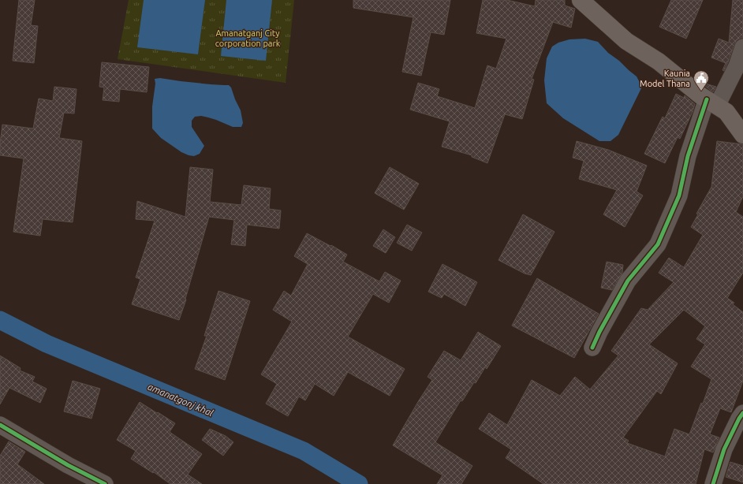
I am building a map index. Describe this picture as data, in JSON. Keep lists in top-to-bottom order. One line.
{"water":["amanatgonj khal"],"parks":["Amanatganj City corporation park"],"places":{"public building":["Kaunia Model Thana"]}}
